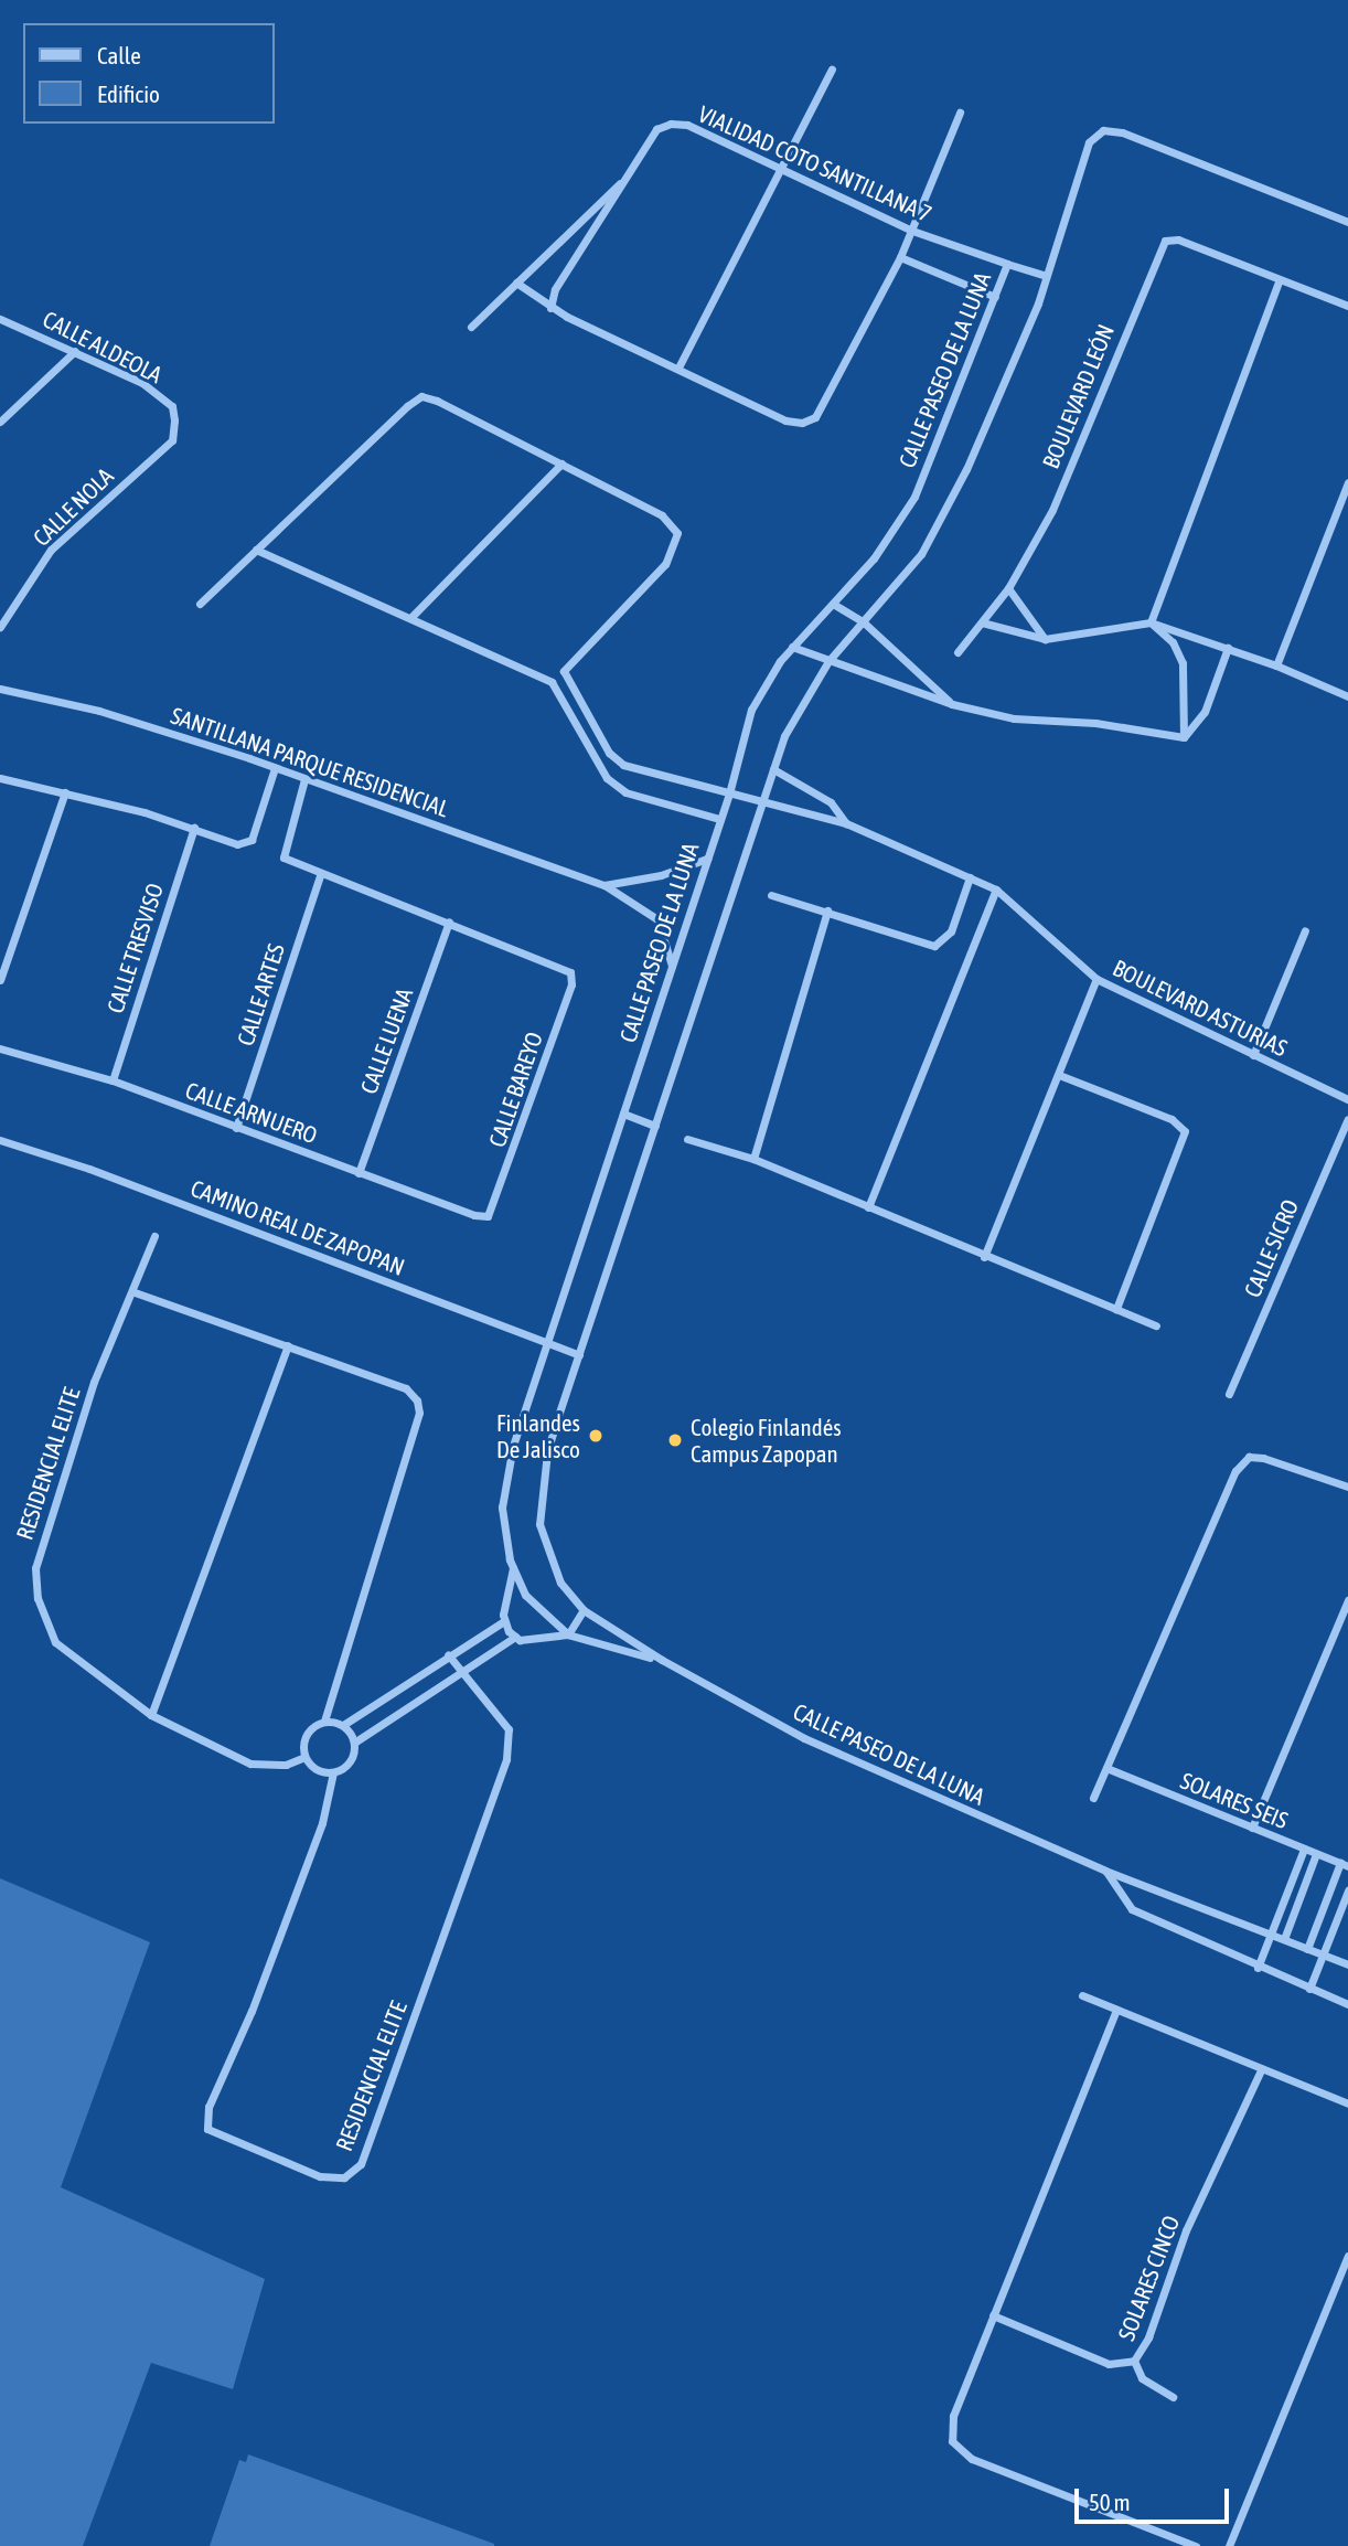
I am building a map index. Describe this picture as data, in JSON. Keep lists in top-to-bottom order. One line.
{"streets":{"street":["VIALIDAD COTO SANTILLANA 7","CALLE ALDEOLA","CALLE PASEO DE LA LUNA","BOULEVARD LEÓN","CALLE NOLA","SANTILLANA PARQUE RESIDENCIAL","CALLE TRESVISO","CALLE ARTES","BOULEVARD ASTURIAS","CALLE LUENA","CALLE BAREYO","CALLE ARNUERO","CAMINO REAL DE ZAPOPAN","CALLE SICRO","RESIDENCIAL ELITE","SOLARES SEIS","SOLARES CINCO"]},"crossings":[["VIALIDAD COTO SANTILLANA 7","CALLE PASEO DE LA LUNA"],["CALLE ALDEOLA","CALLE NOLA"],["CALLE PASEO DE LA LUNA","SANTILLANA PARQUE RESIDENCIAL"],["CALLE PASEO DE LA LUNA","BOULEVARD ASTURIAS"],["CALLE PASEO DE LA LUNA","CAMINO REAL DE ZAPOPAN"],["CALLE TRESVISO","CALLE ARNUERO"],["CALLE ARTES","CALLE ARNUERO"],["CALLE LUENA","CALLE BAREYO"],["CALLE LUENA","CALLE ARNUERO"],["CALLE BAREYO","CALLE ARNUERO"]],"places":["Finlandes De Jalisco","Colegio Finlandés Campus Zapopan"],"legend":["Calle","Edificio"],"scale_bar":"50 m"}
